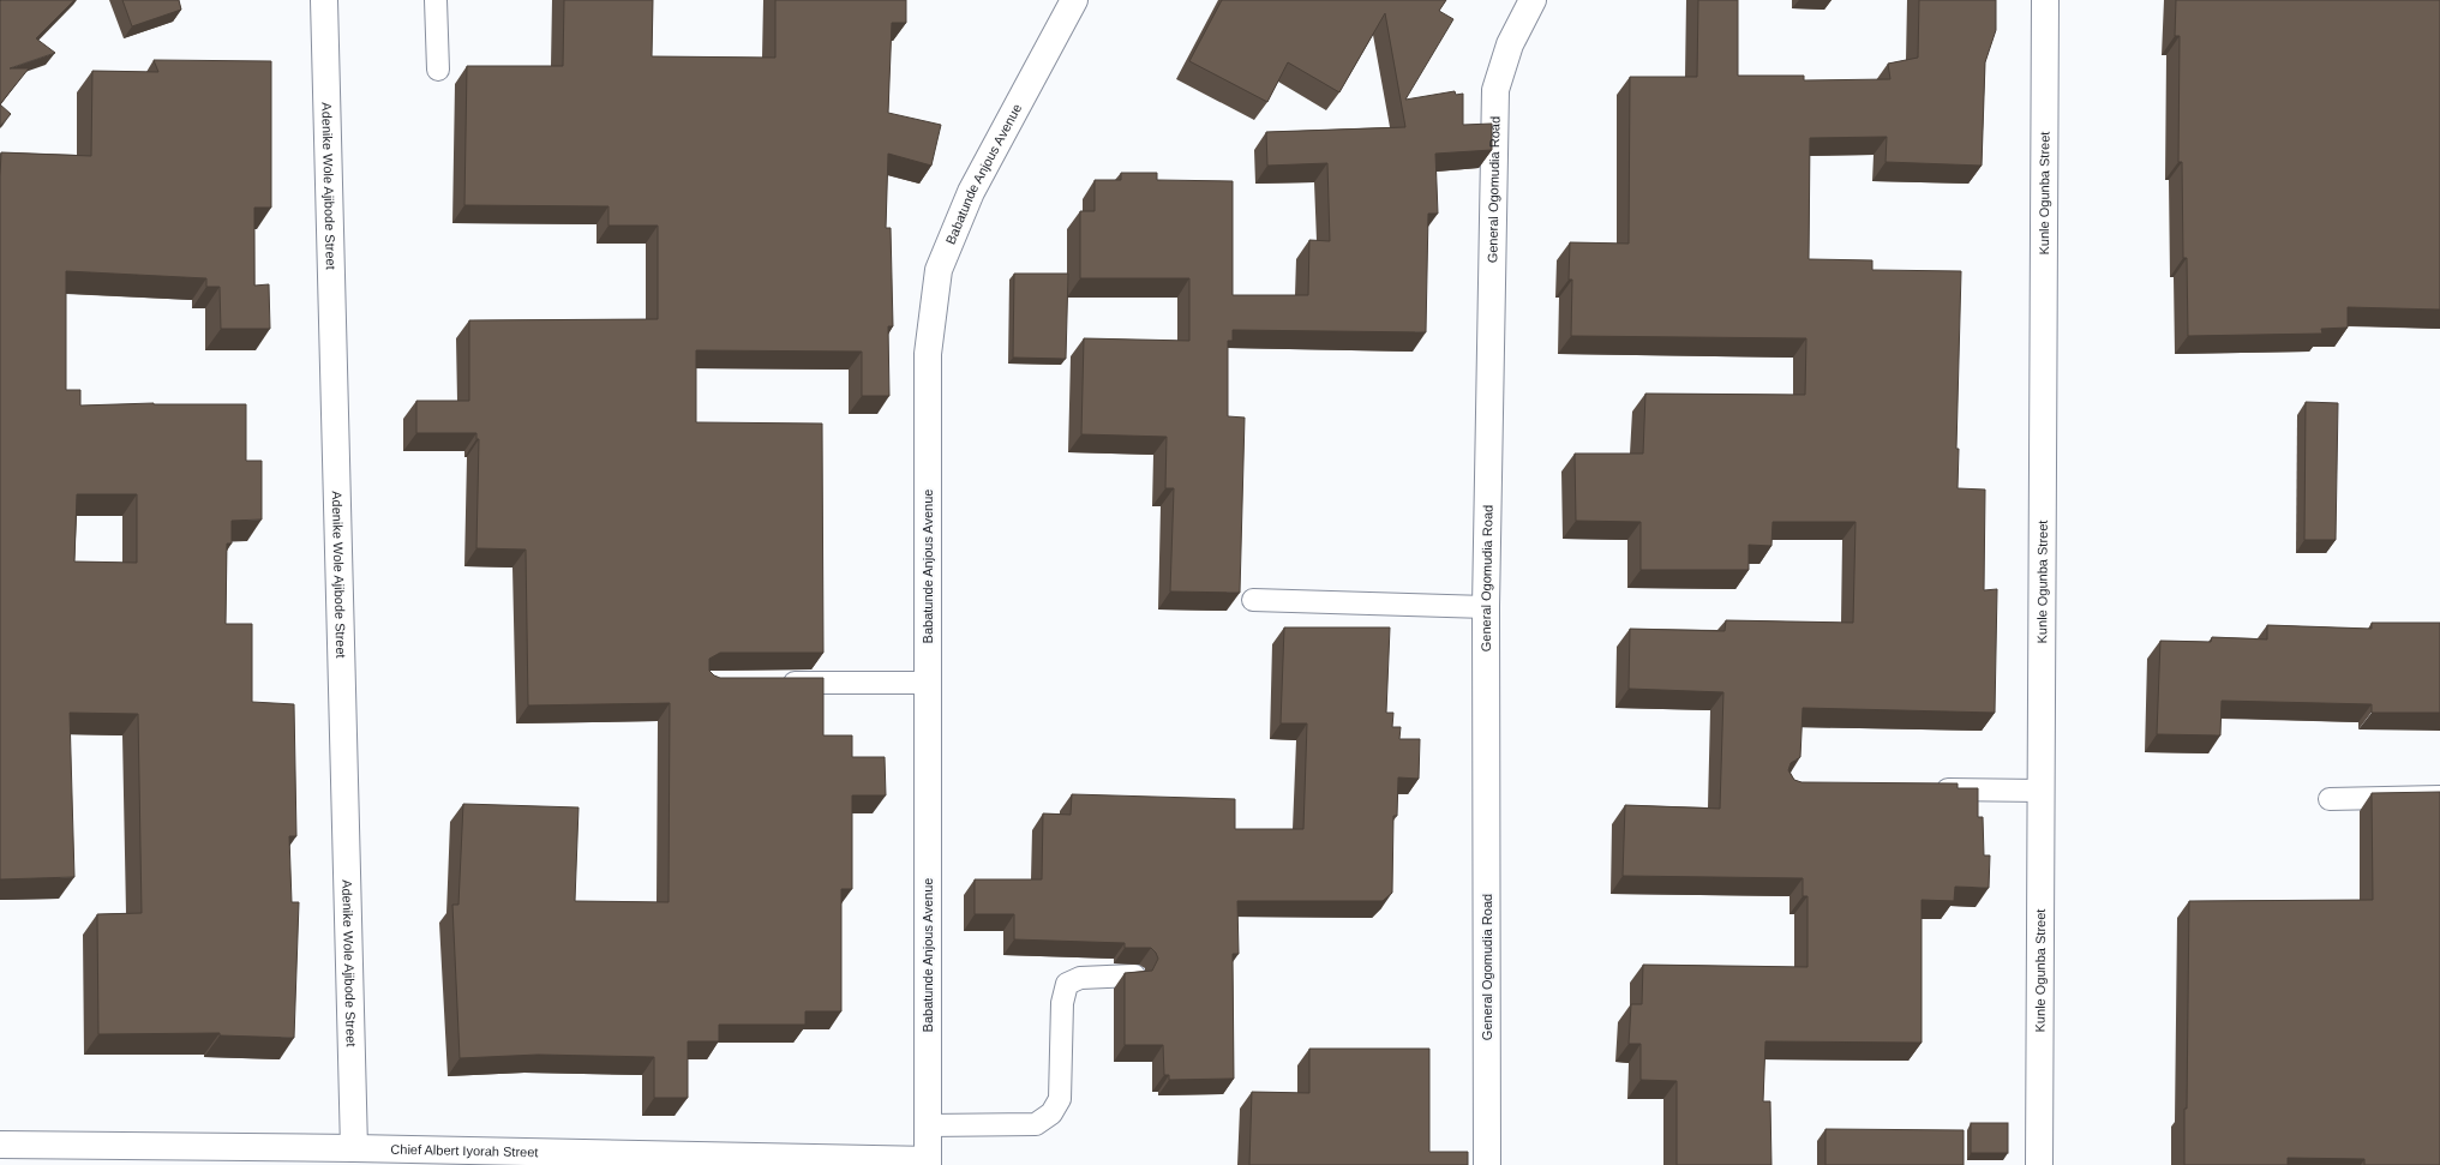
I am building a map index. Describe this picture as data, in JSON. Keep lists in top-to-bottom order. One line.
{"streets":{"street":["Babatunde Anjous Avenue","Adenike Wole Ajibode Street","General Ogomudia Road","Kunle Ogunba Street","Chief Albert Iyorah Street"]},"crossings":[["Babatunde Anjous Avenue","Chief Albert Iyorah Street"],["Adenike Wole Ajibode Street","Chief Albert Iyorah Street"]]}
